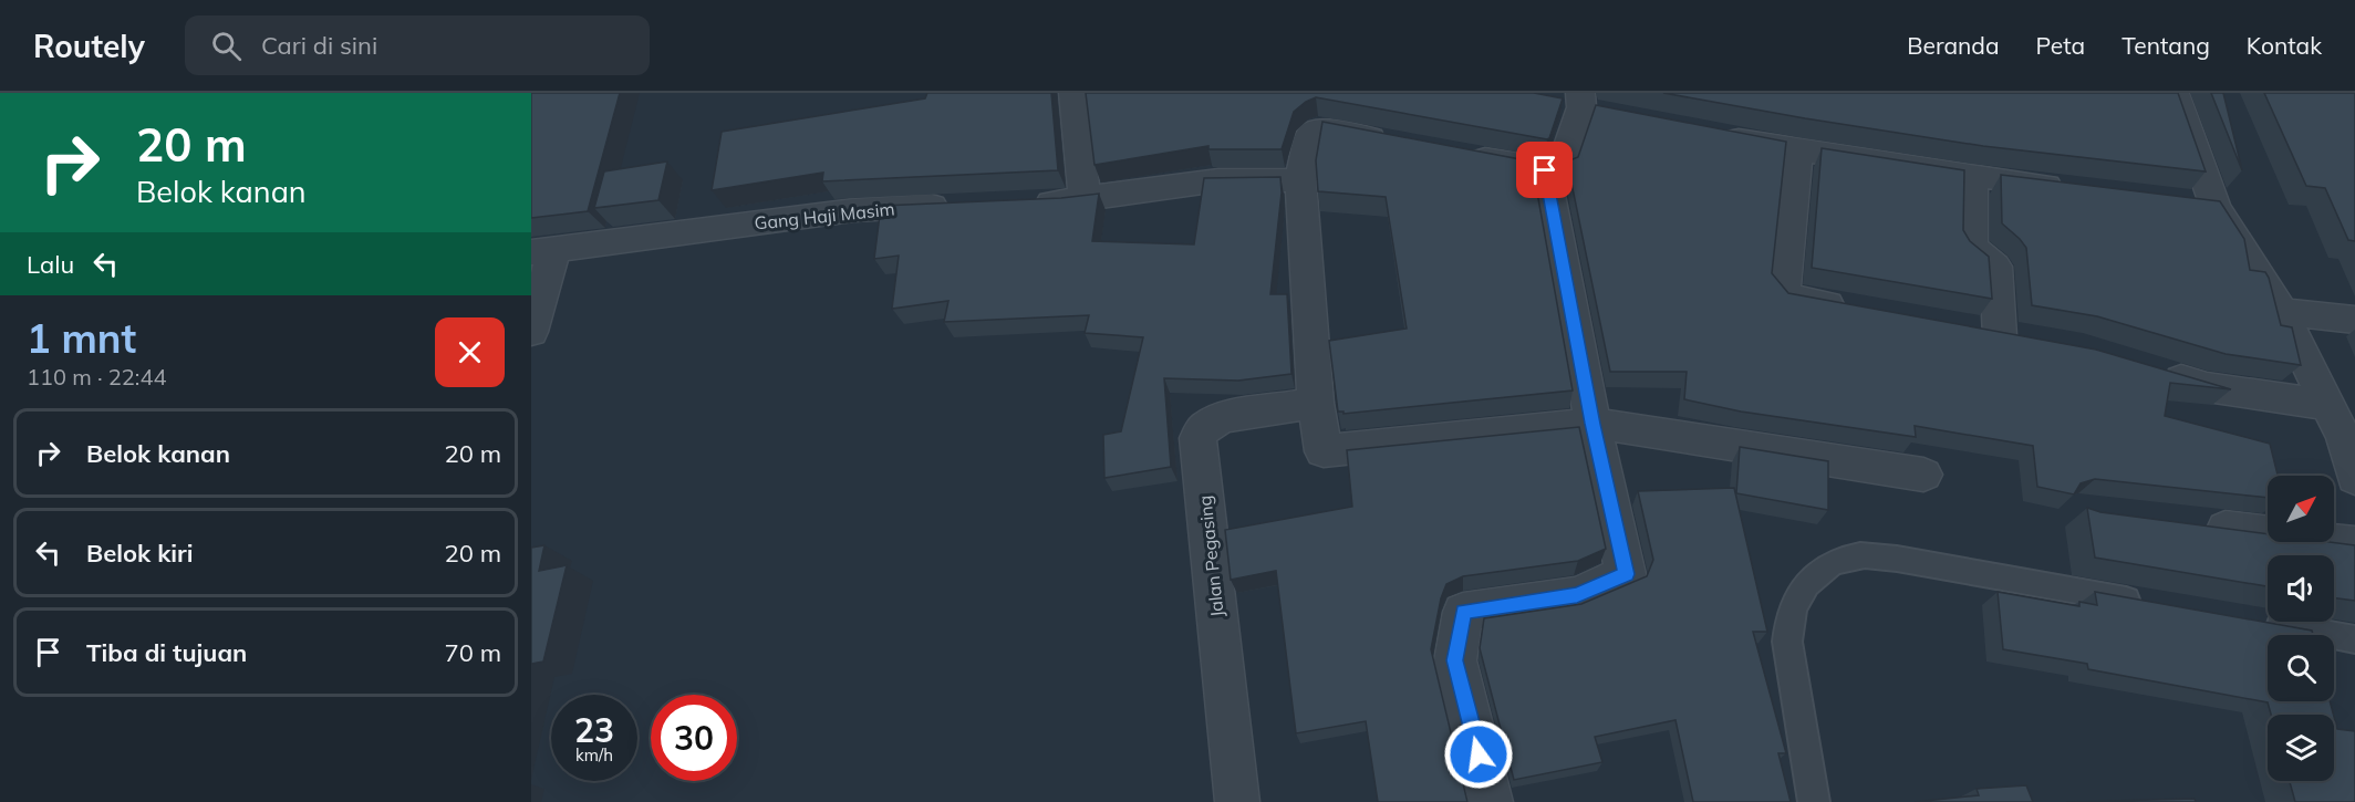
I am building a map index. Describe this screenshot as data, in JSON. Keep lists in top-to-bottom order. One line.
{"streets":{"street":["Gang Haji Masim","Jalan Pegasing"]},"north":"top right","page":{"header":"Routely","search":"Cari di sini","nav":["Beranda","Peta","Tentang","Kontak"],"turn":["20 m","Belok kanan"],"then":"Lalu","heading":["1 mnt","110 m · 22:44"],"list":[{"name":"Belok kanan","value":"20 m"},{"name":"Belok kiri","value":"20 m"},{"name":"Tiba di tujuan","value":"70 m"}],"speed":"23 km/h","limit":"30"}}
